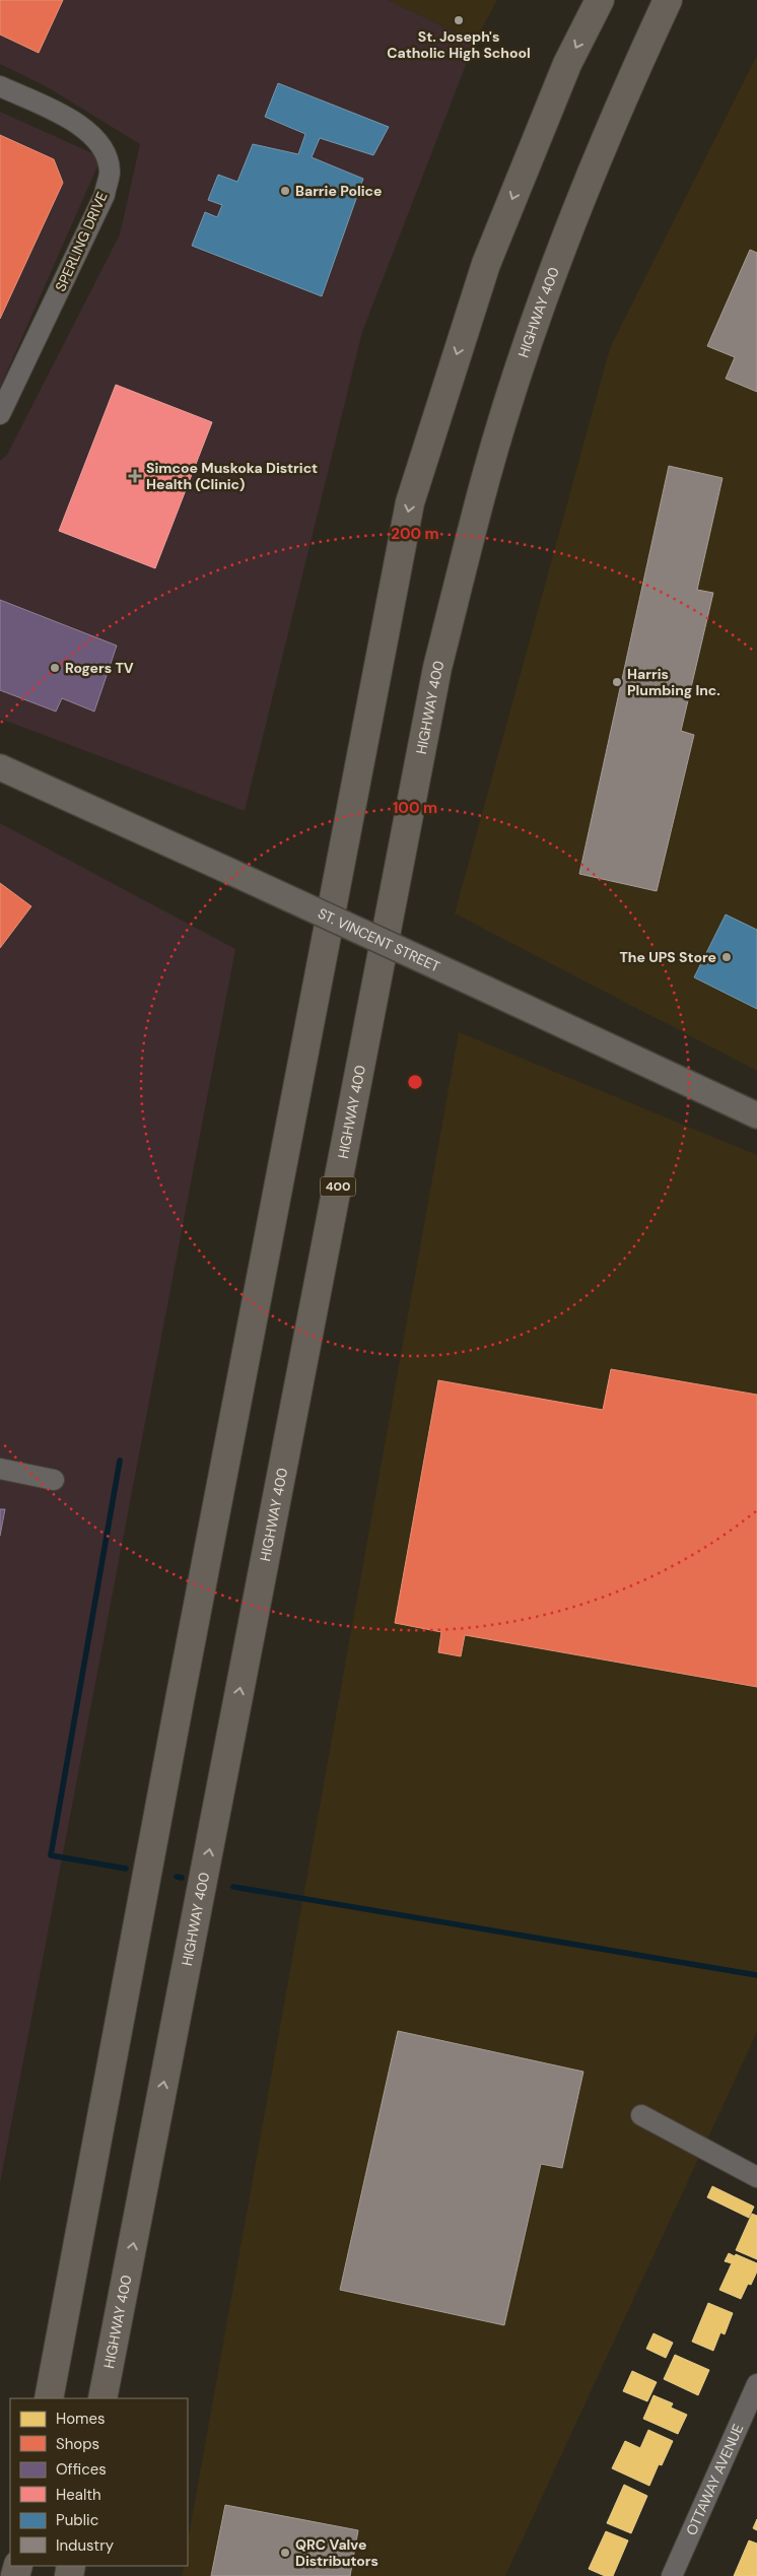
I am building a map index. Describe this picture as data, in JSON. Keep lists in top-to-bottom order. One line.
{"streets":{"highway":["HIGHWAY 400","400"],"main road":["ST. VINCENT STREET"],"street":["SPERLING DRIVE","OTTAWAY AVENUE"]},"places":{"other":["St. Joseph's Catholic High School","Barrie Police","Rogers TV","Harris Plumbing Inc.","The UPS Store","QRC Valve Distributors"],"health":["Simcoe Muskoka District Health (Clinic)"]},"legend":["Homes","Shops","Offices","Health","Public","Industry"],"rings":["200 m","100 m"]}
